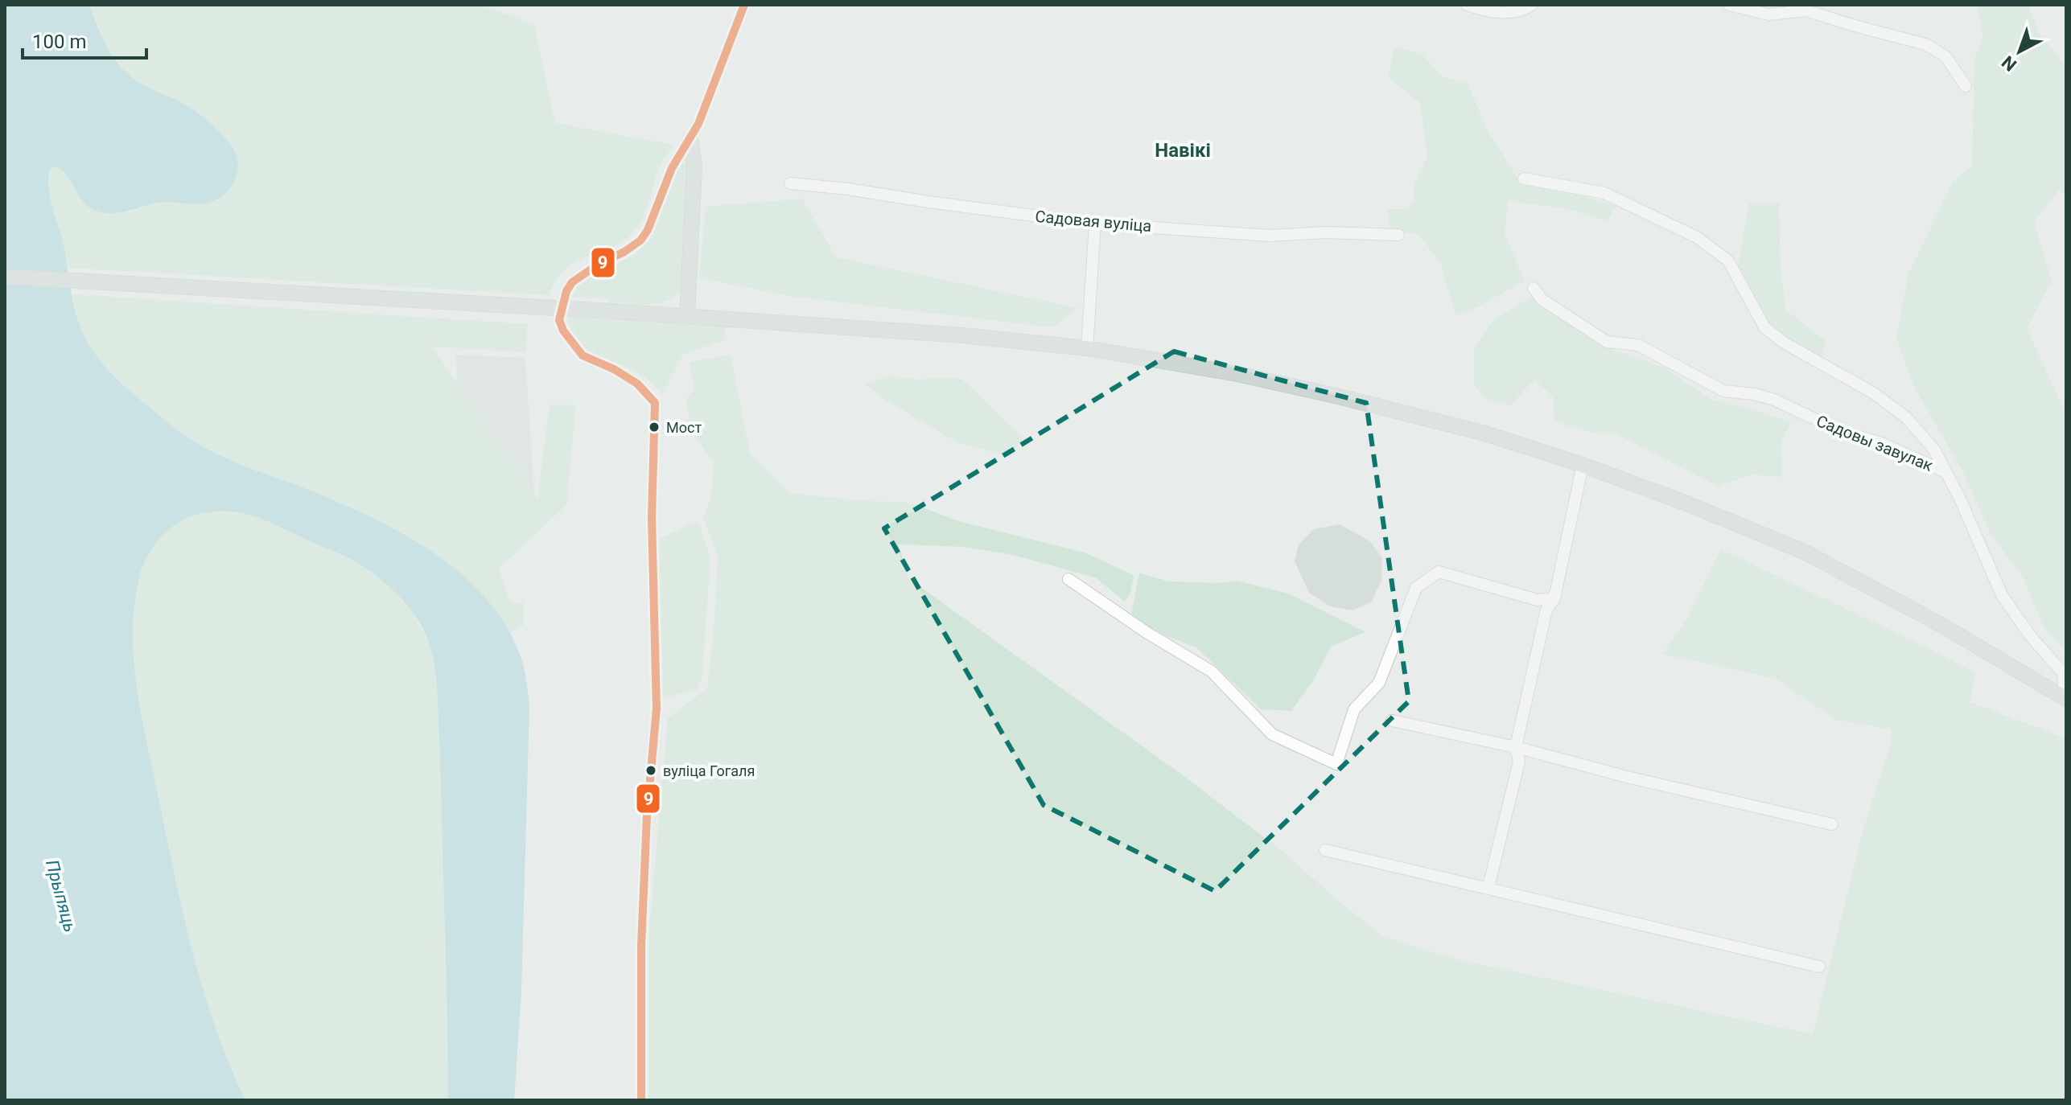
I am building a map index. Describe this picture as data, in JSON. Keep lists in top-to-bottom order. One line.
{"streets":{"street":["Садовая вуліца","Садовы завулак"]},"districts":["Навікі"],"water":["Прыпяць"],"places":["Мост","вуліца Гогаля"],"lines":["transit line 9"],"scale_bar":"100 m","north":"bottom left"}
